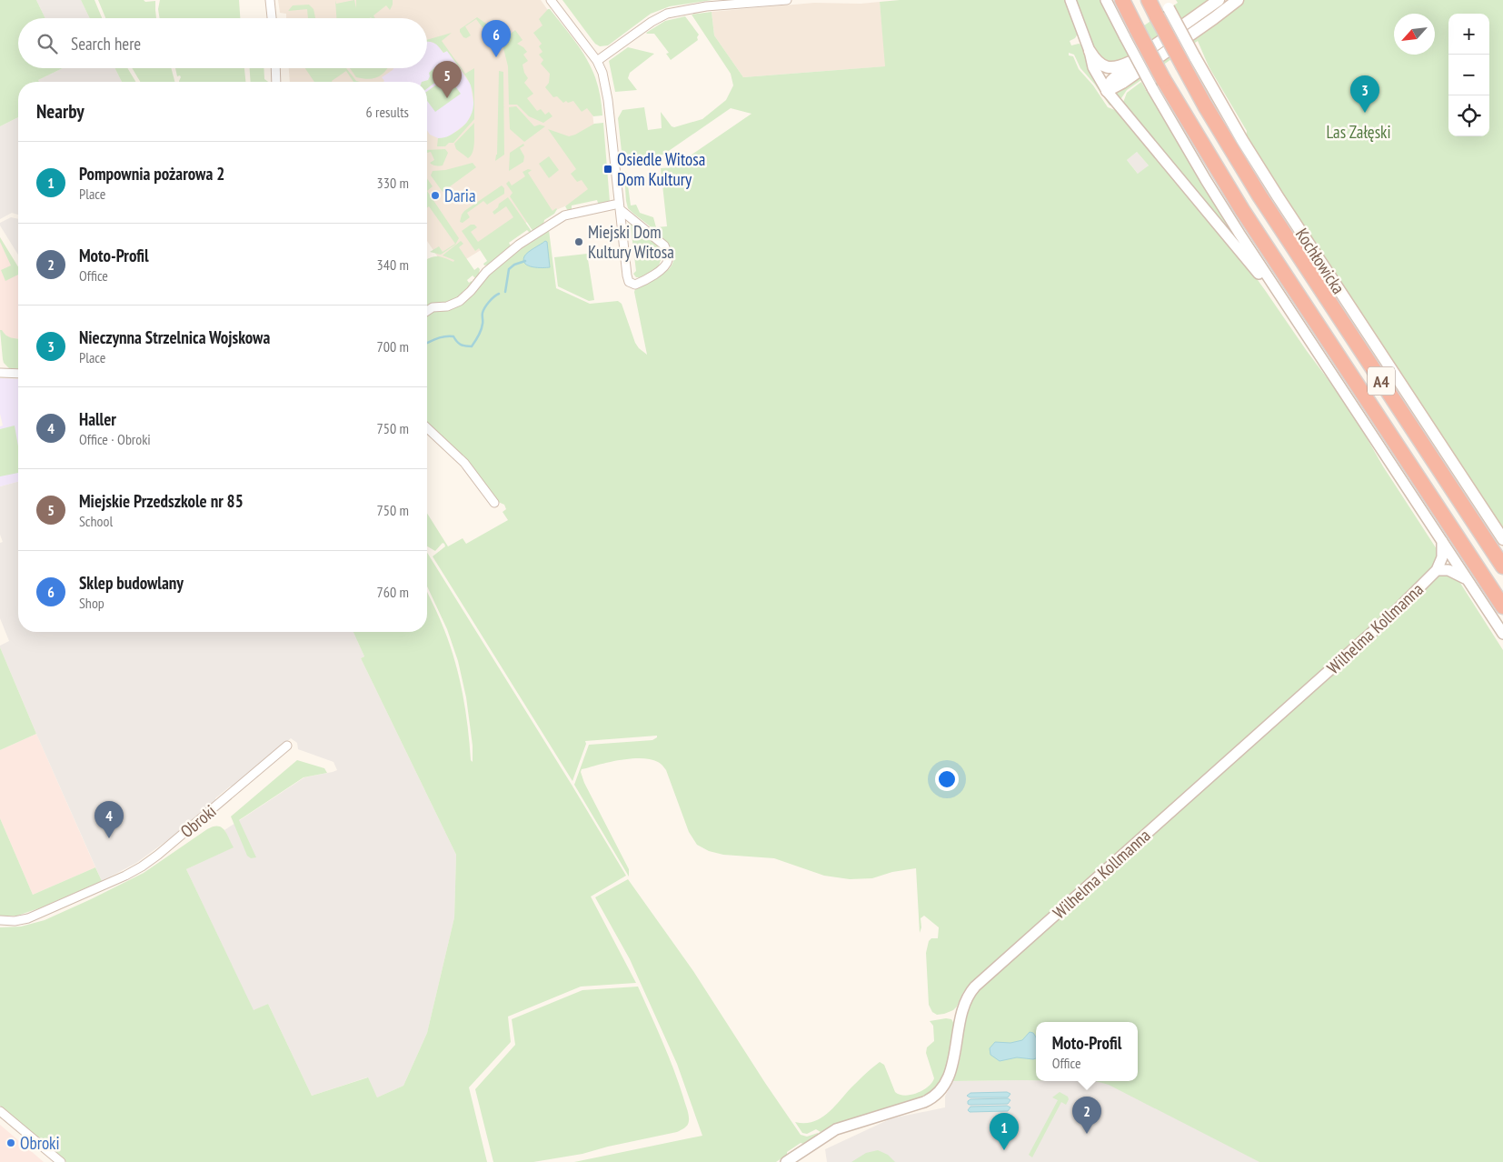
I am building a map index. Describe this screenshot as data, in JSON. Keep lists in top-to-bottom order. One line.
{"streets":{"highway":["A4"],"main road":["Kochłowicka"],"street":["Wilhelma Kollmanna","Obroki"]},"crossings":[["Kochłowicka","A4"]],"parks":["Las Załęski"],"places":{"transit":["Osiedle Witosa Dom Kultury"],"other":["Daria","Miejski Dom Kultury Witosa","Obroki"]},"north":"bottom left","page":{"map_buttons":["+","−"],"search":"Search here","pins":["6","5","3","4","2","1"],"heading":["Nearby","6 results"],"list":[{"mark":"1","name":"Pompownia pożarowa 2","note":"Place","value":"330 m"},{"mark":"2","name":"Moto-Profil","note":"Office","value":"340 m"},{"mark":"3","name":"Nieczynna Strzelnica Wojskowa","note":"Place","value":"700 m"},{"mark":"4","name":"Haller","note":"Office · Obroki","value":"750 m"},{"mark":"5","name":"Miejskie Przedszkole nr 85","note":"School","value":"750 m"},{"mark":"6","name":"Sklep budowlany","note":"Shop","value":"760 m"}],"popup":["Moto-Profil","Office"]}}
